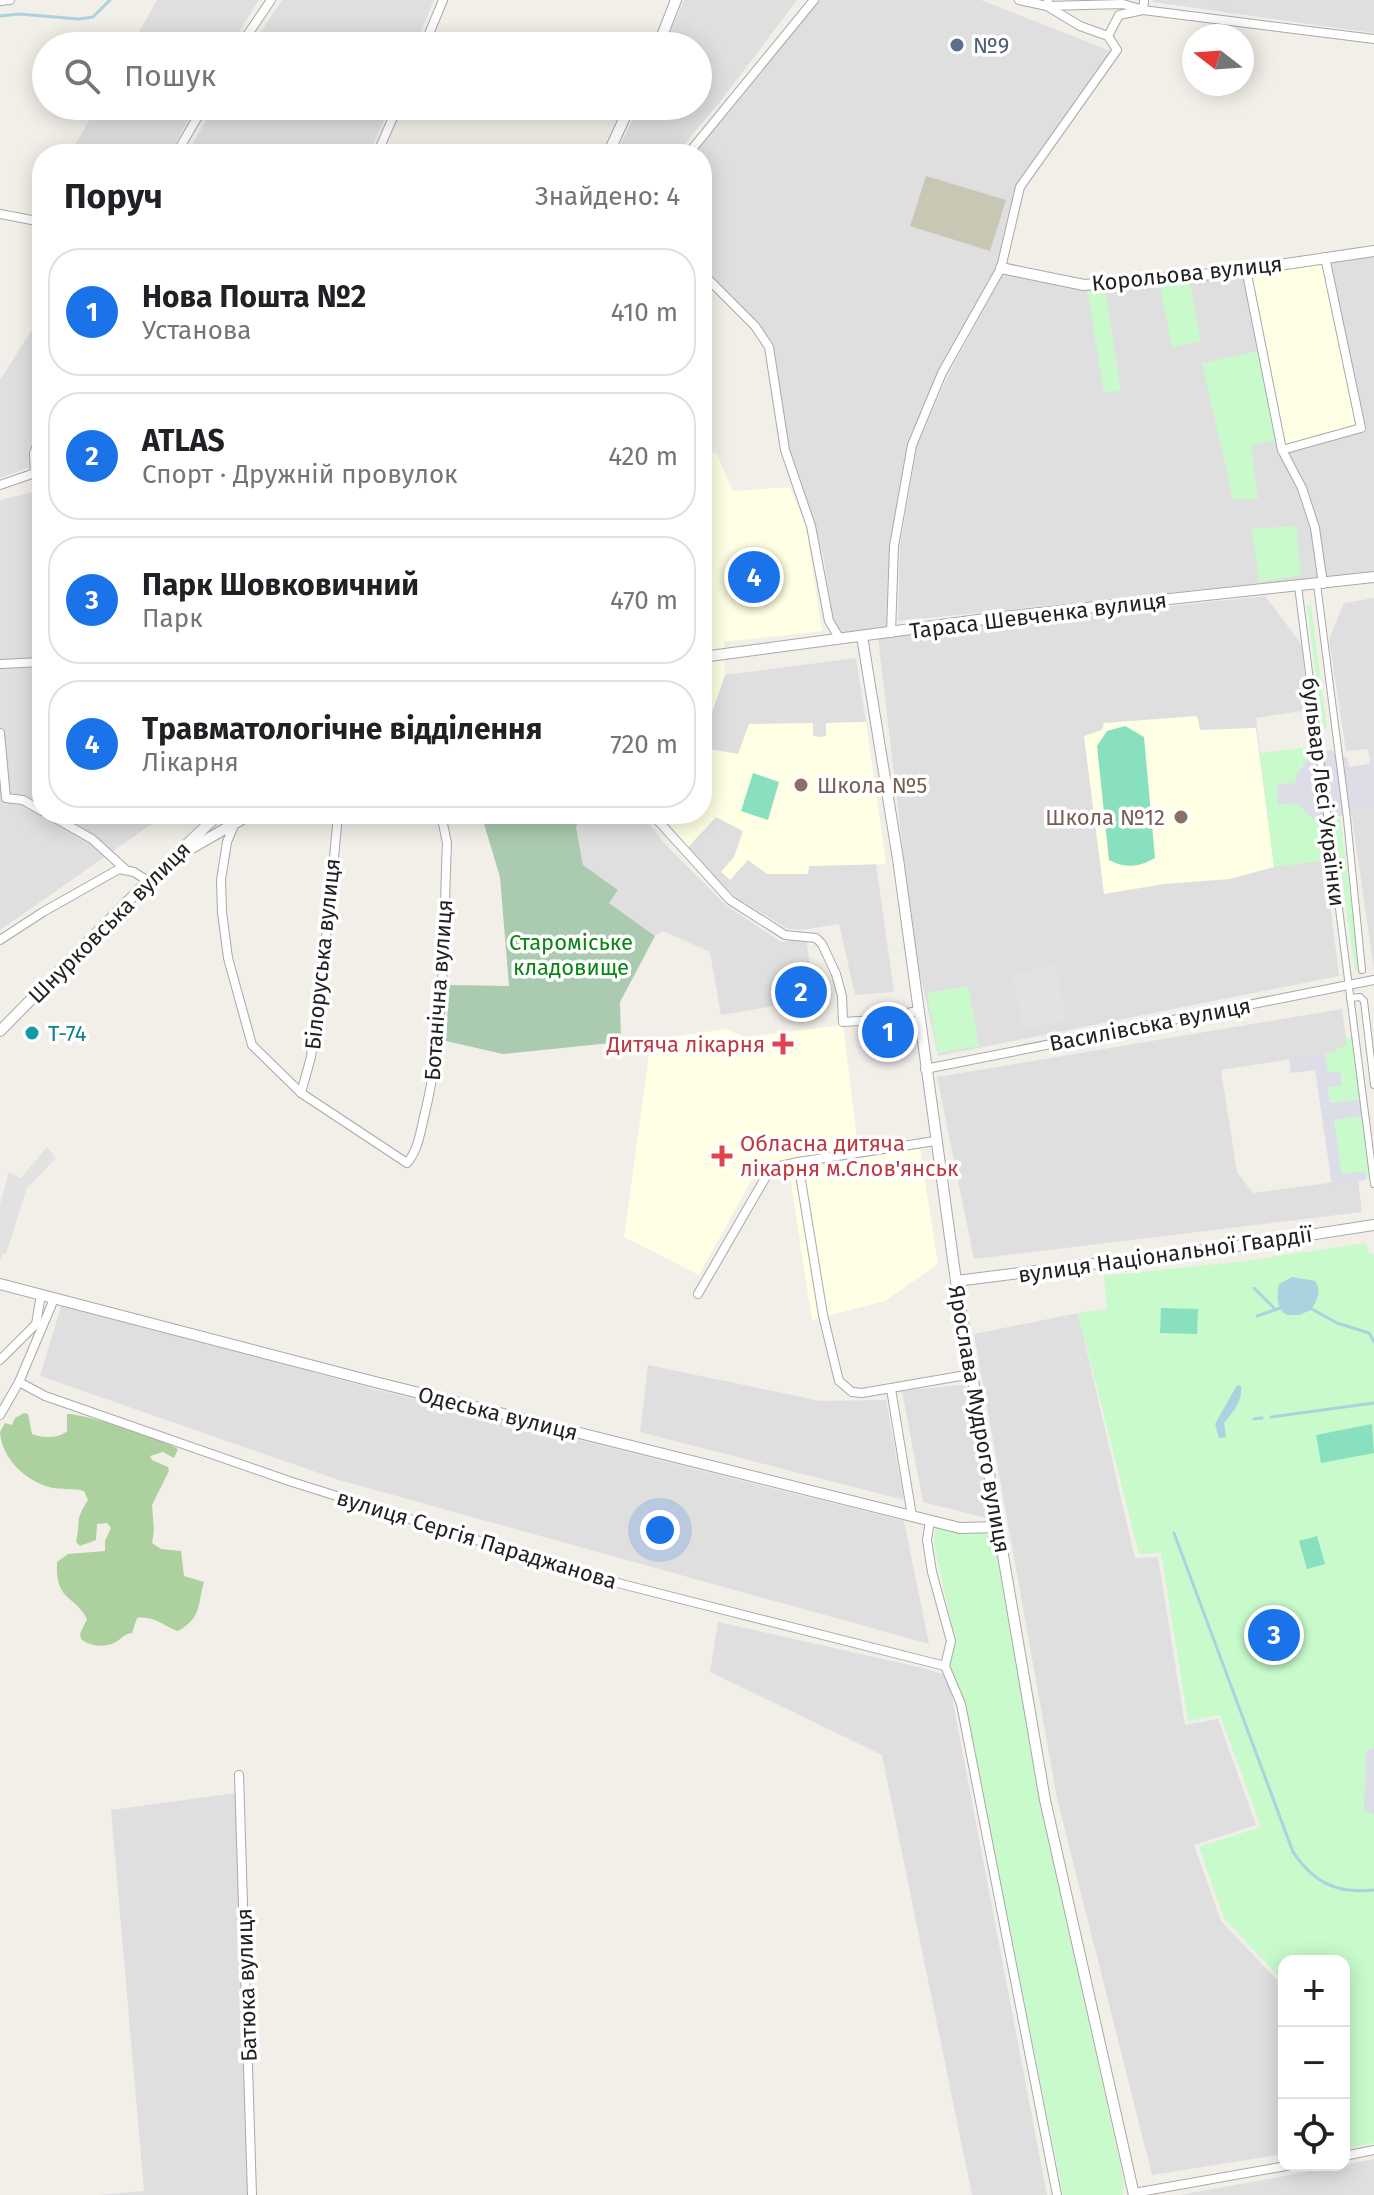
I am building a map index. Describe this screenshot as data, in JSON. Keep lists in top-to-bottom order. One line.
{"streets":{"street":["Корольова вулиця","Тараса Шевченка вулиця","бульвар Лесі Українки","Шнурковська вулиця","Білоруська вулиця","Ботанічна вулиця","Василівська вулиця","вулиця Національної Гвардії","Одеська вулиця","Ярослава Мудрого вулиця","вулиця Сергія Параджанова","Батюка вулиця"]},"crossings":[["Тараса Шевченка вулиця","бульвар Лесі Українки"],["Тараса Шевченка вулиця","Ярослава Мудрого вулиця"],["бульвар Лесі Українки","Василівська вулиця"],["Білоруська вулиця","Ботанічна вулиця"],["Василівська вулиця","Ярослава Мудрого вулиця"],["вулиця Національної Гвардії","Ярослава Мудрого вулиця"],["Одеська вулиця","Ярослава Мудрого вулиця"]],"parks":["Староміське кладовище"],"places":{"other":["№9","Школа №5","Школа №12","Т-74"],"health":["Дитяча лікарня","Обласна дитяча лікарня м.Слов'янськ"]},"north":"left","page":{"search":"Пошук","heading":["Поруч","Знайдено: 4"],"list":[{"mark":"1","name":"Нова Пошта №2","note":"Установа","value":"410 m"},{"mark":"2","name":"ATLAS","note":"Спорт · Дружній провулок","value":"420 m"},{"mark":"3","name":"Парк Шовковичний","note":"Парк","value":"470 m"},{"mark":"4","name":"Травматологічне відділення","note":"Лікарня","value":"720 m"}],"pins":["4","2","1","3"],"map_buttons":["+","−"]}}
